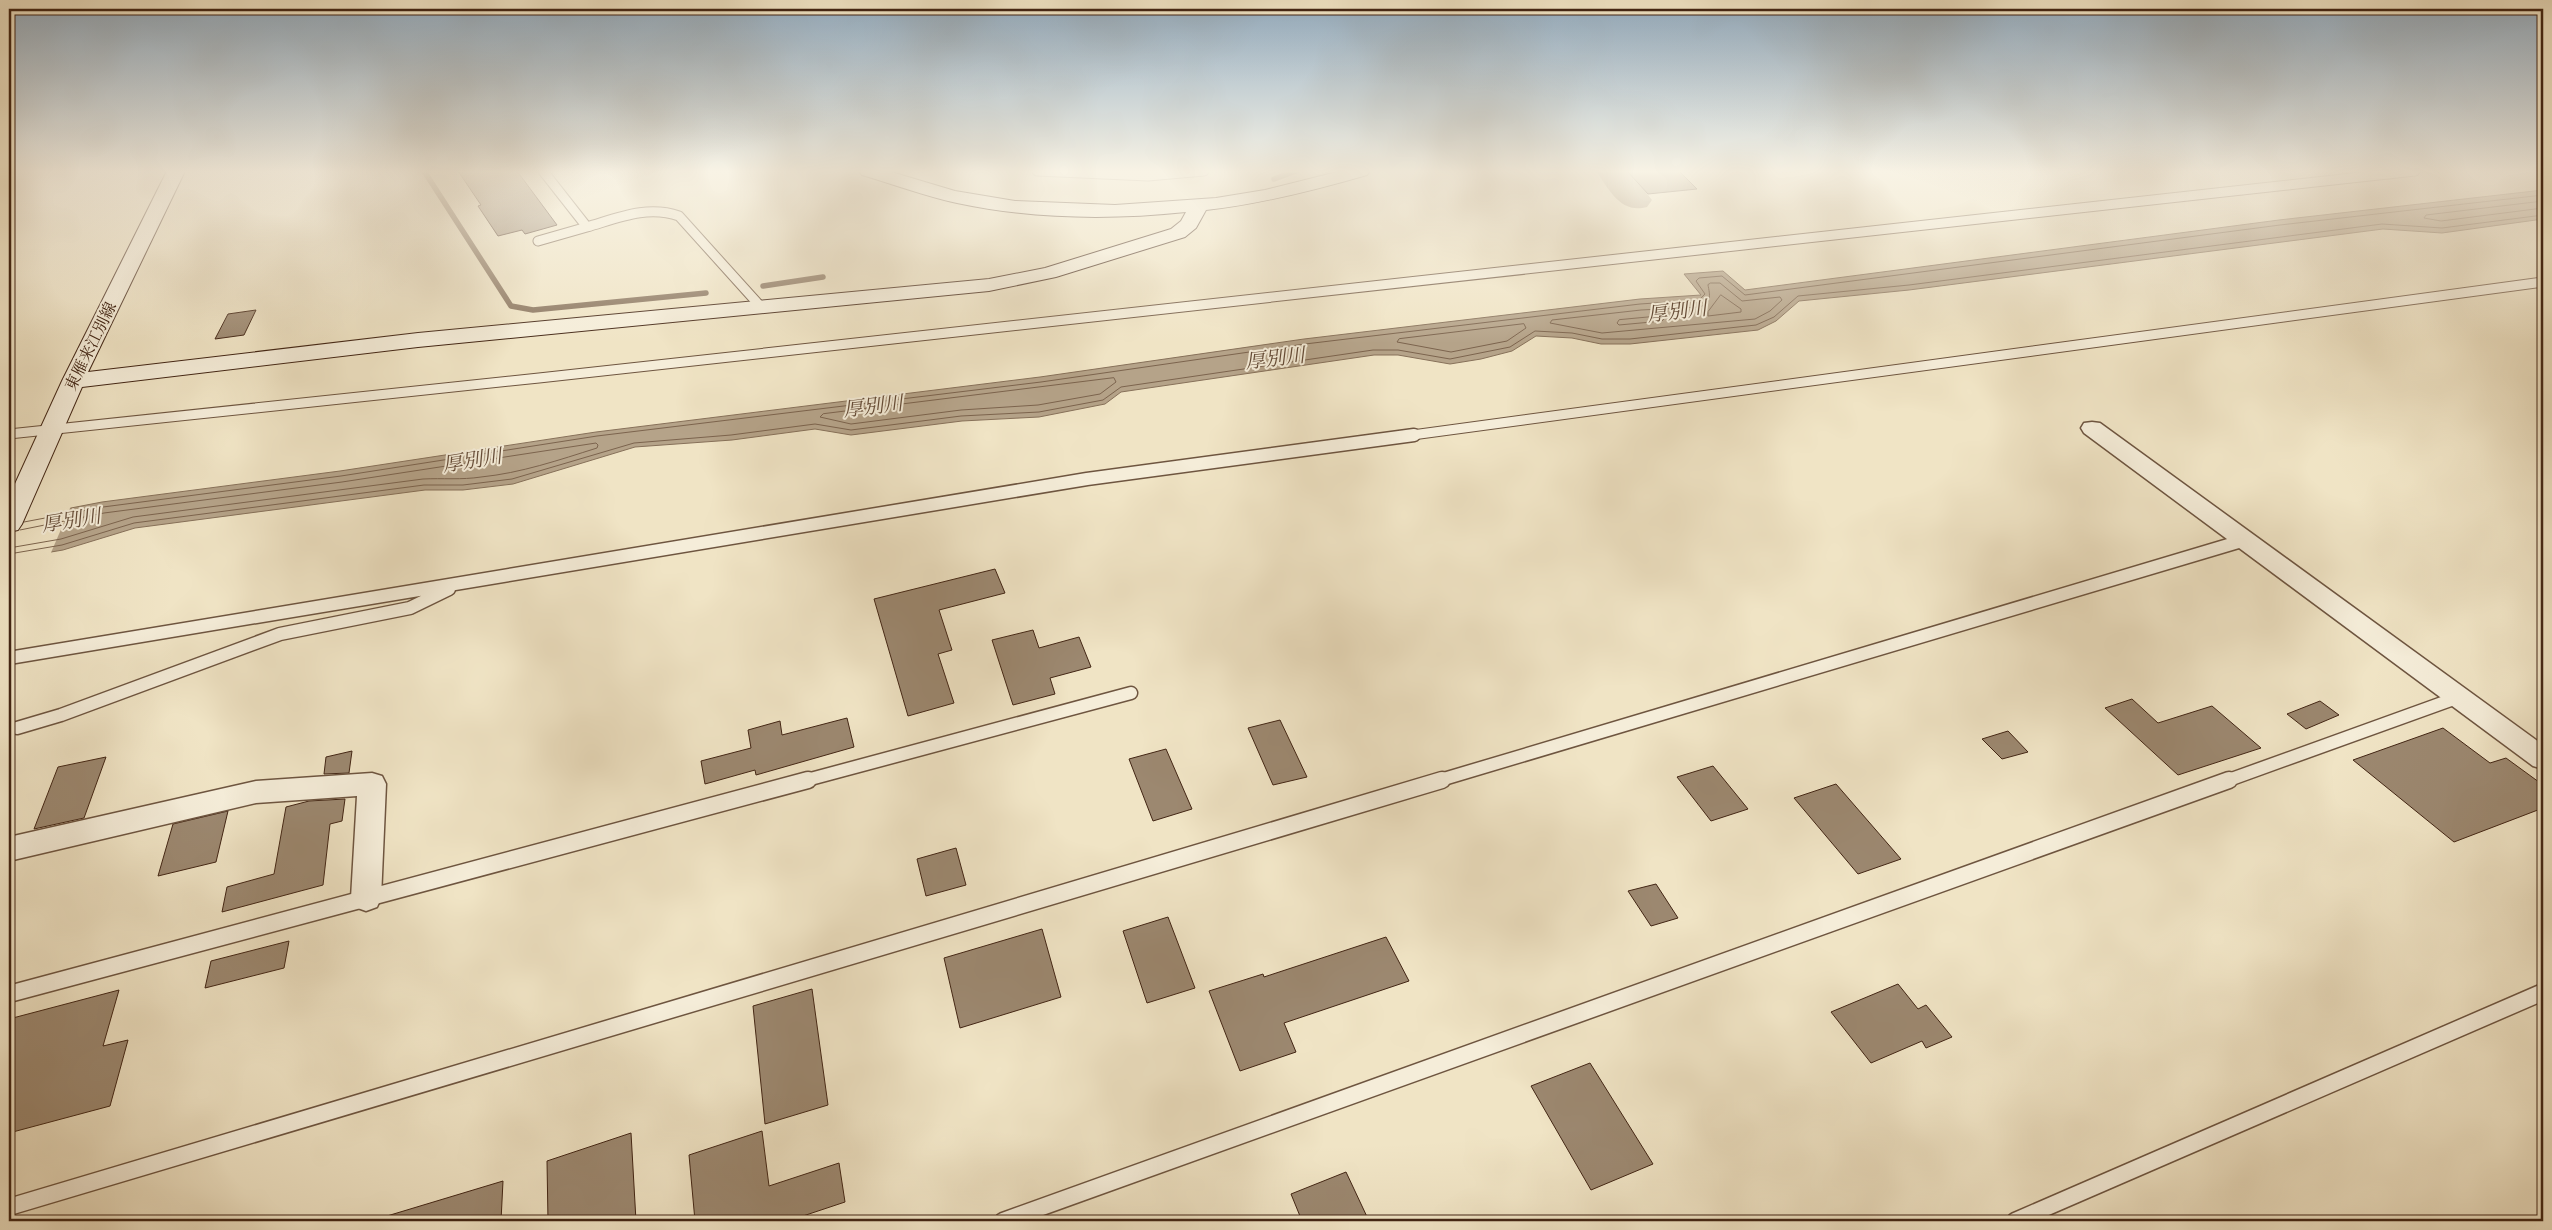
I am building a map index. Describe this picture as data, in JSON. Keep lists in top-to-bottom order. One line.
{"streets":{"street":["東雁来江別線"]},"water":["厚別川"]}
